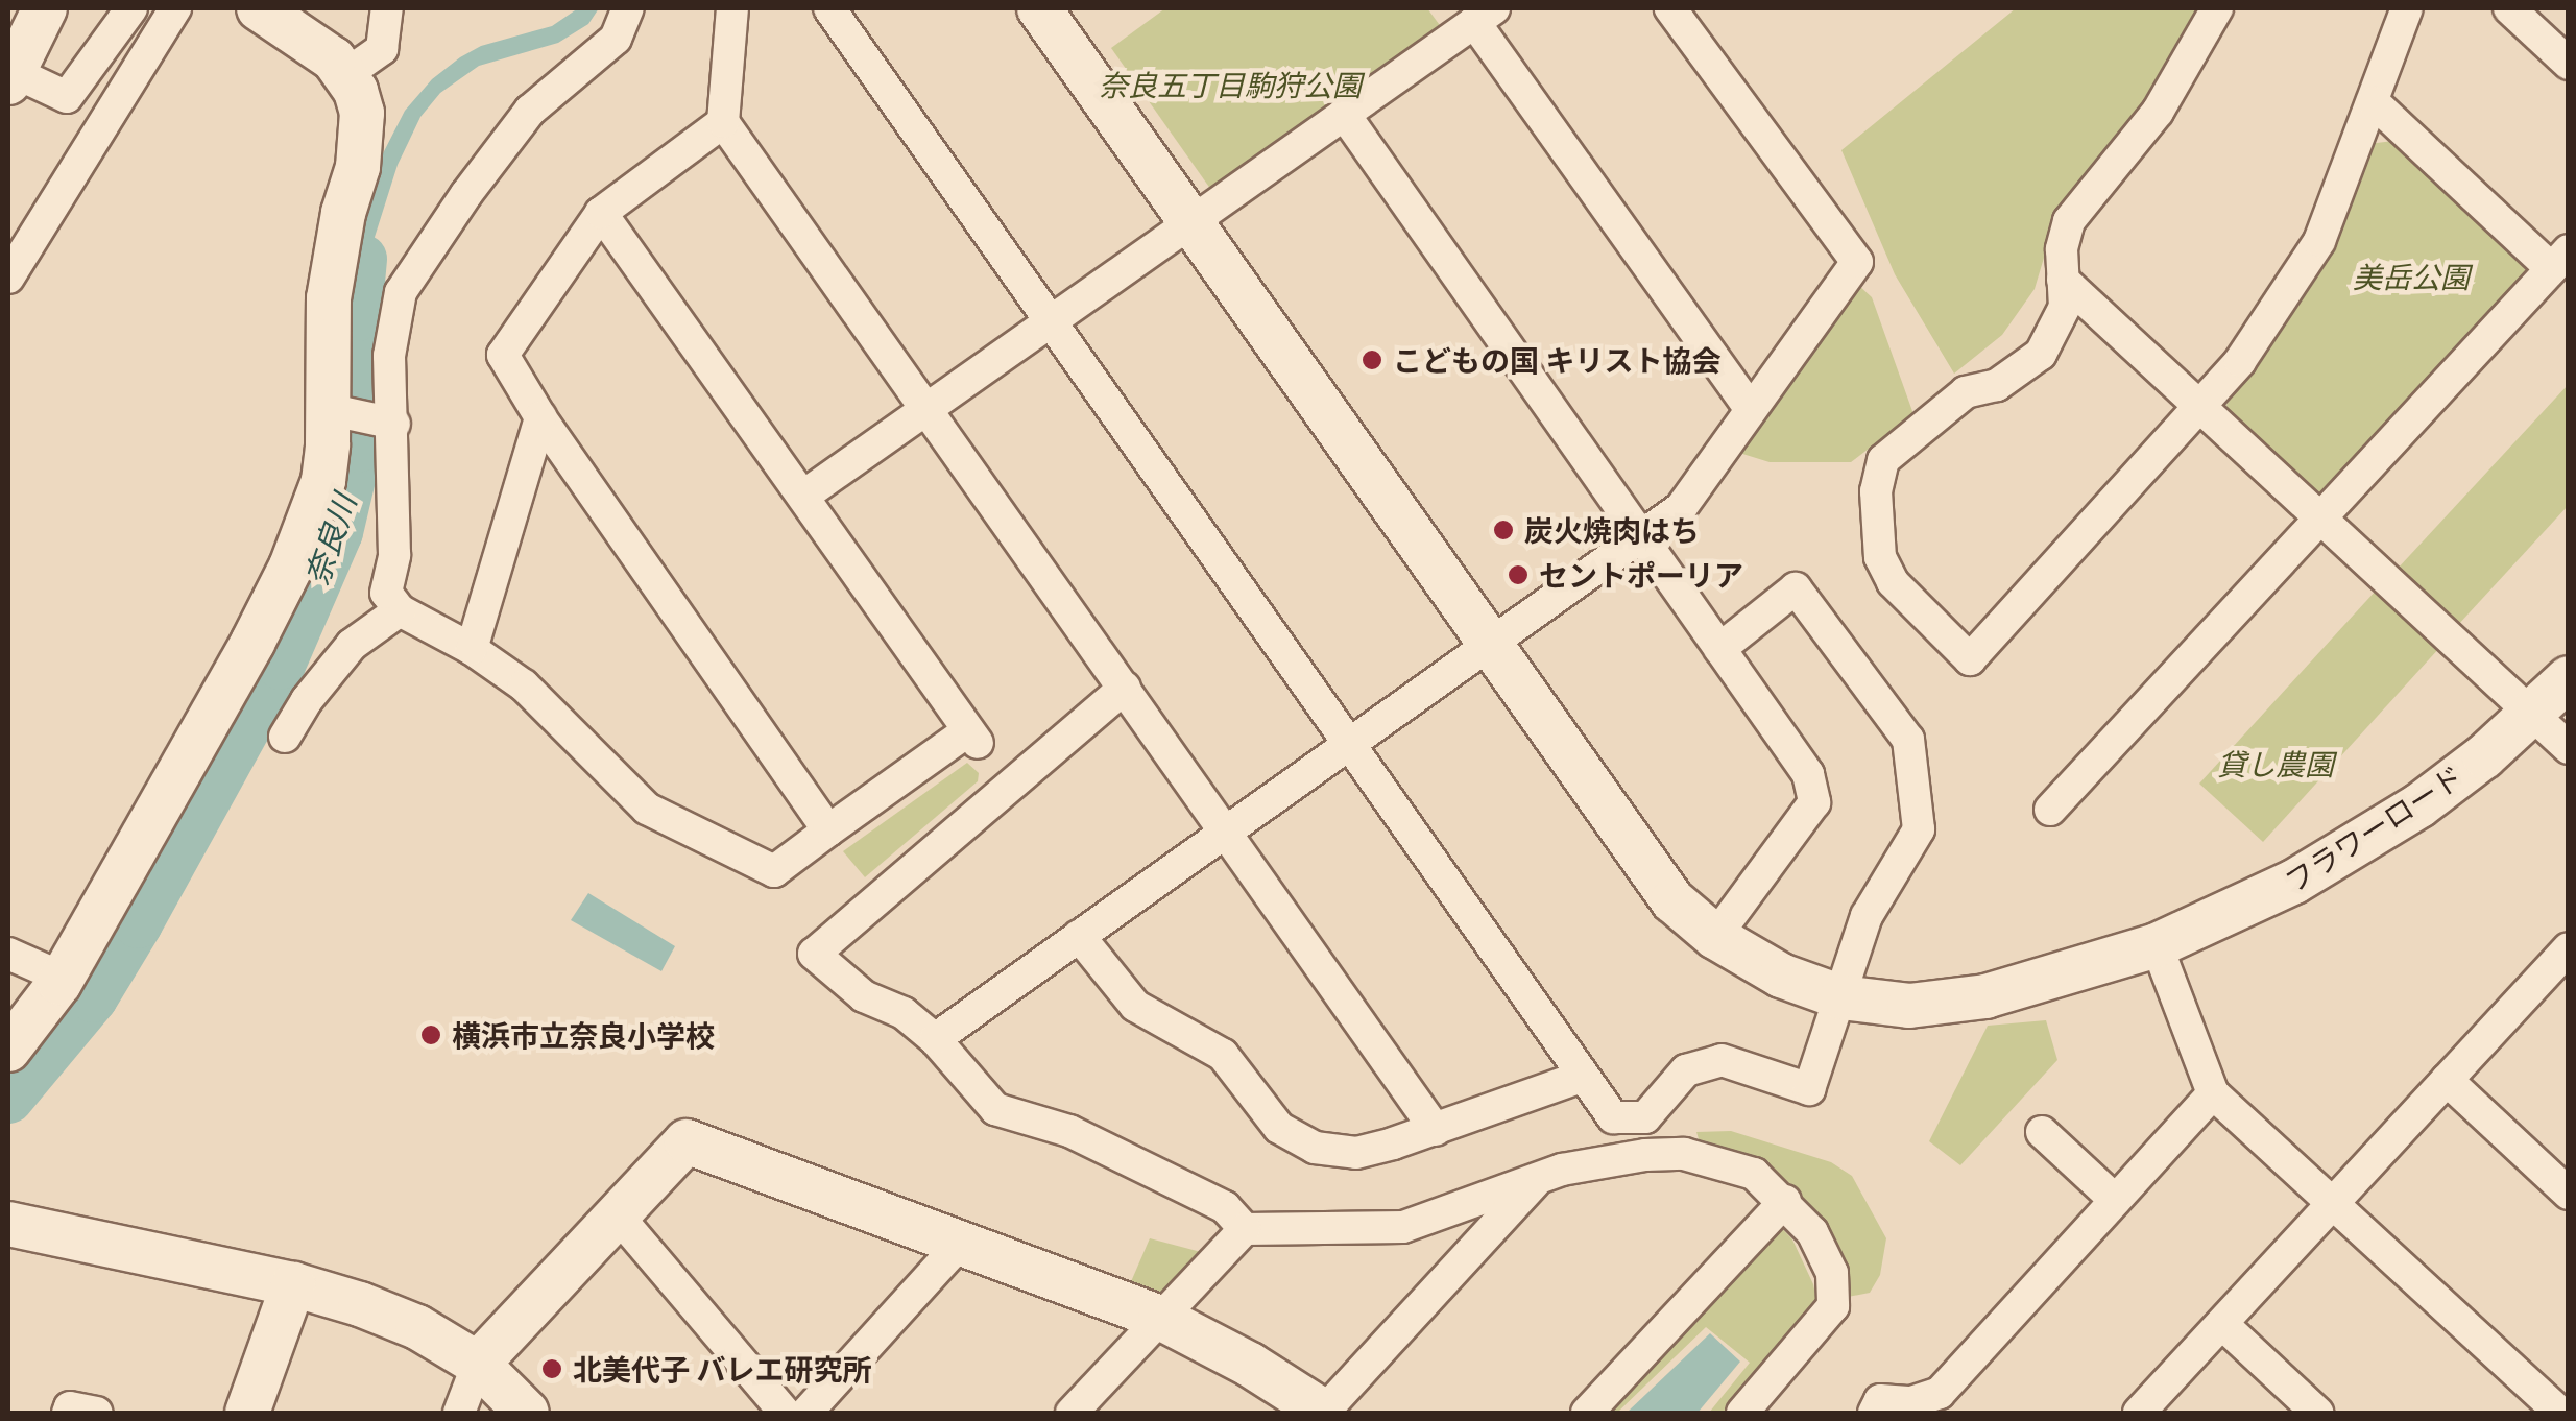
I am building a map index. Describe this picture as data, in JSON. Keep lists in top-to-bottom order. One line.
{"streets":{"street":["フラワーロード"]},"water":["奈良川"],"parks":["奈良五丁目駒狩公園","美岳公園","貸し農園"],"places":["こどもの国 キリスト協会","炭火焼肉はち","セントポーリア","横浜市立奈良小学校","北美代子 バレエ研究所"]}
